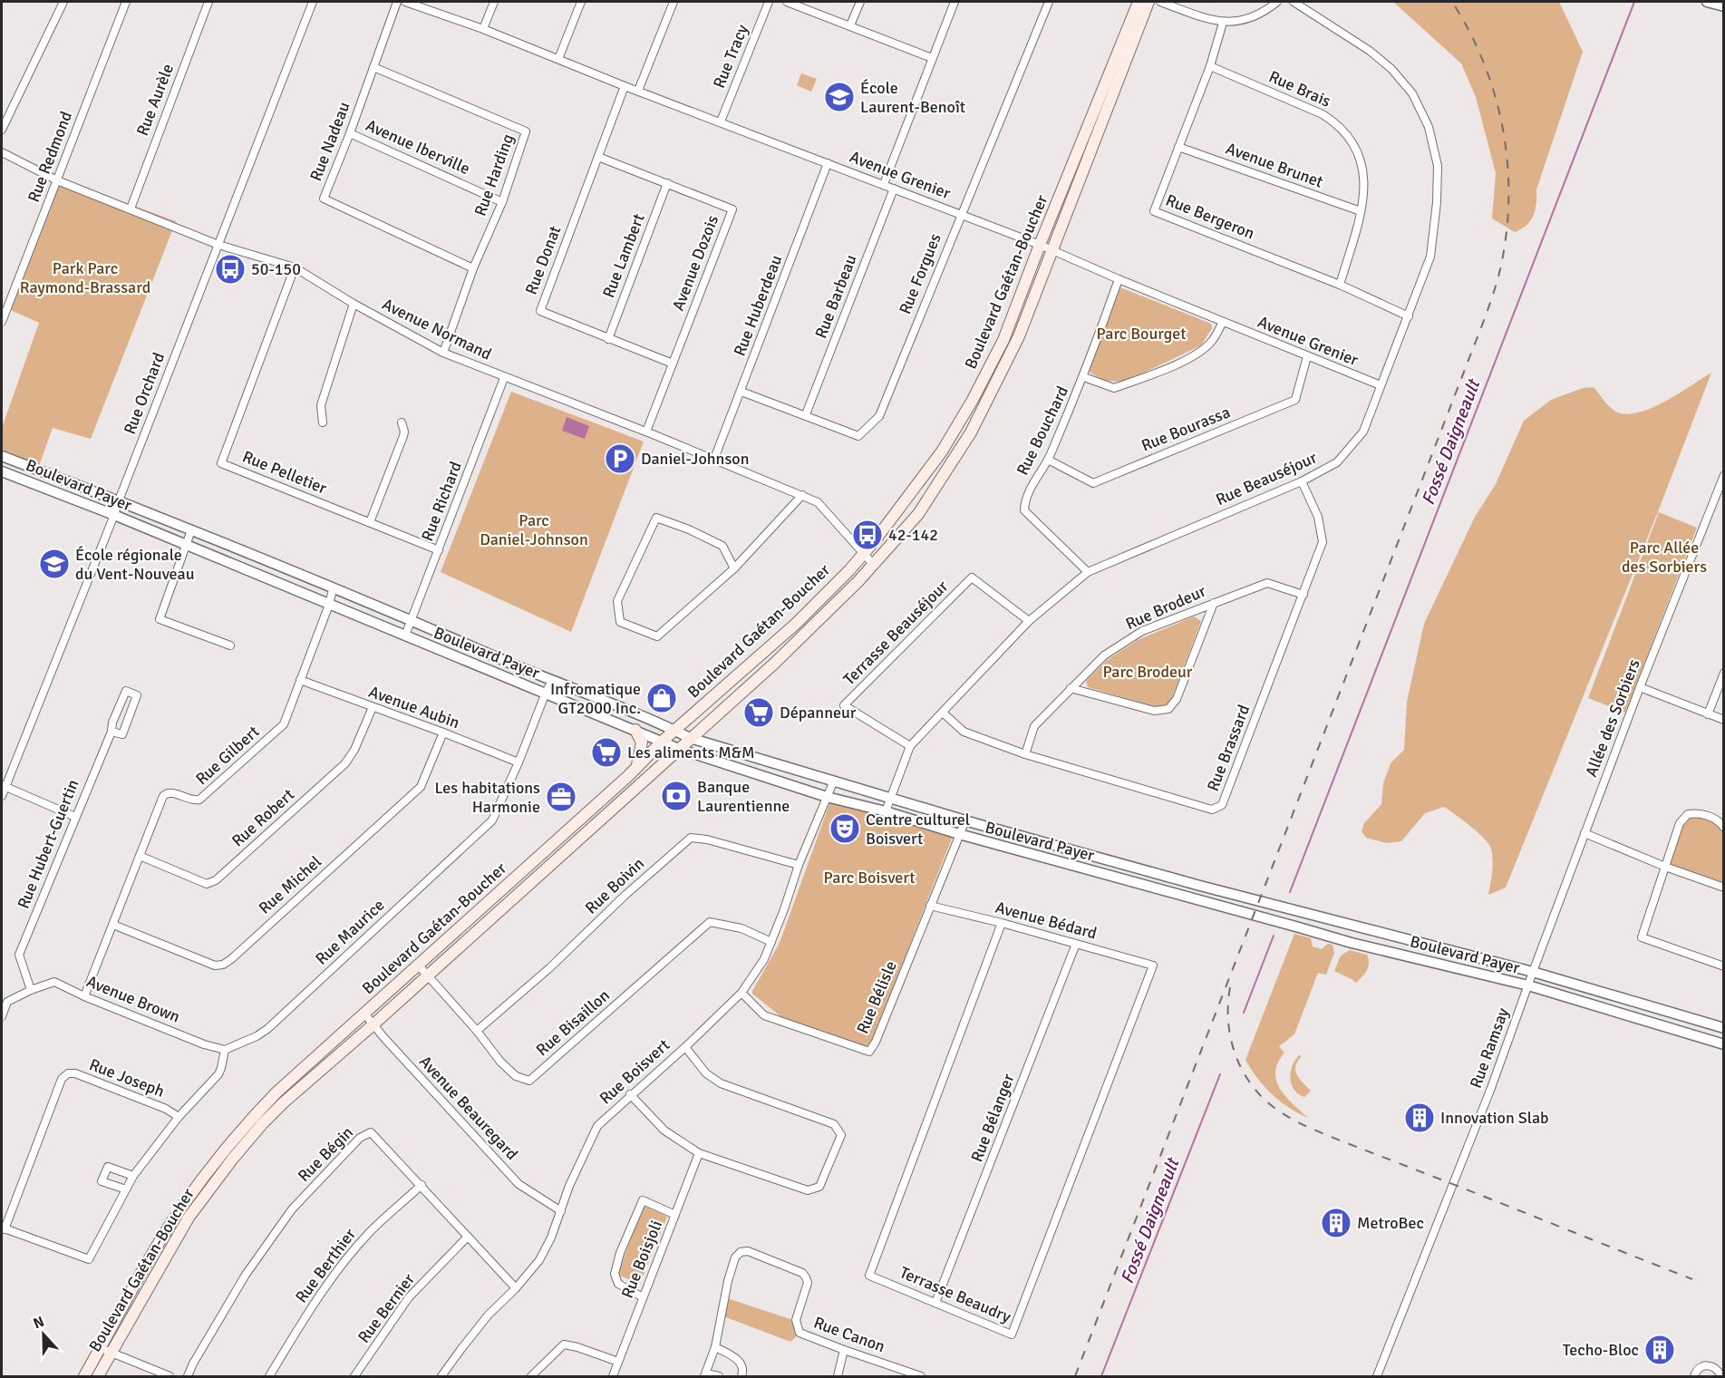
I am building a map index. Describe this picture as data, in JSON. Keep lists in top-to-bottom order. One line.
{"streets":{"main road":["Boulevard Gaétan-Boucher"],"street":["Rue Tracy","Rue Brais","Rue Aurèle","Rue Nadeau","Avenue Iberville","Rue Redmond","Avenue Brunet","Rue Harding","Avenue Grenier","Rue Bergeron","Rue Lambert","Rue Donat","Avenue Dozois","Rue Forgues","Rue Barbeau","Rue Huberdeau","Avenue Normand","Rue Orchard","Rue Bourassa","Rue Bouchard","Rue Pelletier","Rue Beauséjour","Boulevard Payer","Rue Richard","Rue Brodeur","Terrasse Beauséjour","Avenue Aubin","Allée des Sorbiers","Rue Brassard","Rue Gilbert","Rue Robert","Rue Hubert-Guertin","Rue Michel","Rue Boivin","Avenue Bédard","Rue Maurice","Rue Bélisle","Avenue Brown","Rue Bisaillon","Rue Ramsay","Rue Boisvert","Rue Joseph","Avenue Beauregard","Rue Bélanger","Rue Bégin","Rue Boisjoli","Rue Berthier","Terrasse Beaudry","Rue Bernier","Rue Canon"]},"crossings":[["Rue Tracy","Avenue Grenier"],["Rue Brais","Avenue Brunet"],["Rue Brais","Rue Bergeron"],["Rue Aurèle","Avenue Normand"],["Rue Nadeau","Avenue Iberville"],["Rue Nadeau","Rue Harding"],["Avenue Iberville","Rue Harding"],["Rue Redmond","Avenue Normand"],["Avenue Brunet","Rue Bergeron"],["Rue Harding","Avenue Normand"],["Avenue Grenier","Rue Donat"],["Avenue Grenier","Rue Forgues"],["Avenue Grenier","Boulevard Gaétan-Boucher"],["Avenue Grenier","Rue Barbeau"],["Avenue Grenier","Rue Huberdeau"],["Avenue Grenier","Rue Bourassa"],["Avenue Grenier","Rue Bouchard"],["Avenue Grenier","Rue Beauséjour"],["Rue Bergeron","Rue Beauséjour"],["Rue Lambert","Rue Donat"],["Rue Lambert","Avenue Dozois"],["Rue Donat","Avenue Dozois"],["Avenue Dozois","Avenue Normand"],["Rue Forgues","Rue Barbeau"],["Rue Forgues","Rue Huberdeau"],["Boulevard Gaétan-Boucher","Avenue Normand"],["Boulevard Gaétan-Boucher","Boulevard Payer"],["Boulevard Gaétan-Boucher","Rue Bisaillon"],["Boulevard Gaétan-Boucher","Avenue Beauregard"],["Rue Huberdeau","Avenue Normand"],["Avenue Normand","Rue Orchard"],["Avenue Normand","Rue Pelletier"],["Avenue Normand","Rue Richard"],["Rue Orchard","Boulevard Payer"],["Rue Bourassa","Rue Bouchard"],["Rue Bouchard","Rue Beauséjour"],["Rue Pelletier","Rue Richard"],["Rue Beauséjour","Boulevard Payer"],["Rue Beauséjour","Terrasse Beauséjour"],["Rue Beauséjour","Rue Brassard"],["Boulevard Payer","Rue Richard"],["Boulevard Payer","Allée des Sorbiers"],["Boulevard Payer","Rue Gilbert"],["Boulevard Payer","Rue Maurice"],["Boulevard Payer","Rue Bélisle"],["Boulevard Payer","Rue Ramsay"],["Boulevard Payer","Rue Boisvert"],["Rue Brodeur","Rue Brassard"],["Avenue Aubin","Rue Gilbert"],["Avenue Aubin","Rue Robert"],["Avenue Aubin","Rue Michel"],["Avenue Aubin","Rue Maurice"],["Allée des Sorbiers","Rue Ramsay"],["Rue Gilbert","Rue Robert"],["Rue Gilbert","Rue Michel"],["Rue Gilbert","Avenue Brown"],["Rue Hubert-Guertin","Avenue Brown"],["Rue Boivin","Rue Bisaillon"],["Rue Boivin","Rue Boisvert"],["Avenue Bédard","Rue Bélisle"],["Avenue Bédard","Rue Bélanger"],["Avenue Bédard","Terrasse Beaudry"],["Rue Maurice","Avenue Brown"],["Rue Bélisle","Rue Boisvert"],["Rue Bisaillon","Rue Boisvert"],["Rue Boisvert","Avenue Beauregard"],["Rue Boisvert","Rue Bégin"],["Rue Bélanger","Terrasse Beaudry"],["Rue Bégin","Rue Berthier"],["Rue Bégin","Rue Bernier"]],"water":["Fossé Daigneault"],"parks":["Park Parc Raymond-Brassard","Parc Bourget","Parc Daniel-Johnson","Parc Allée des Sorbiers","Parc Brodeur","Parc Boisvert"],"places":{"school or university":["École Laurent-Benoît","École régionale du Vent-Nouveau"],"bus stop":["50-150","42-142"],"parking":["Daniel-Johnson"],"shop":["Infromatique GT2000 Inc."],"supermarket":["Dépanneur","Les aliments M&M"],"bank":["Banque Laurentienne"],"office":["Les habitations Harmonie"],"theatre":["Centre culturel Boisvert"],"building":["Innovation Slab","MetroBec","Techo-Bloc"]},"north":"top"}
